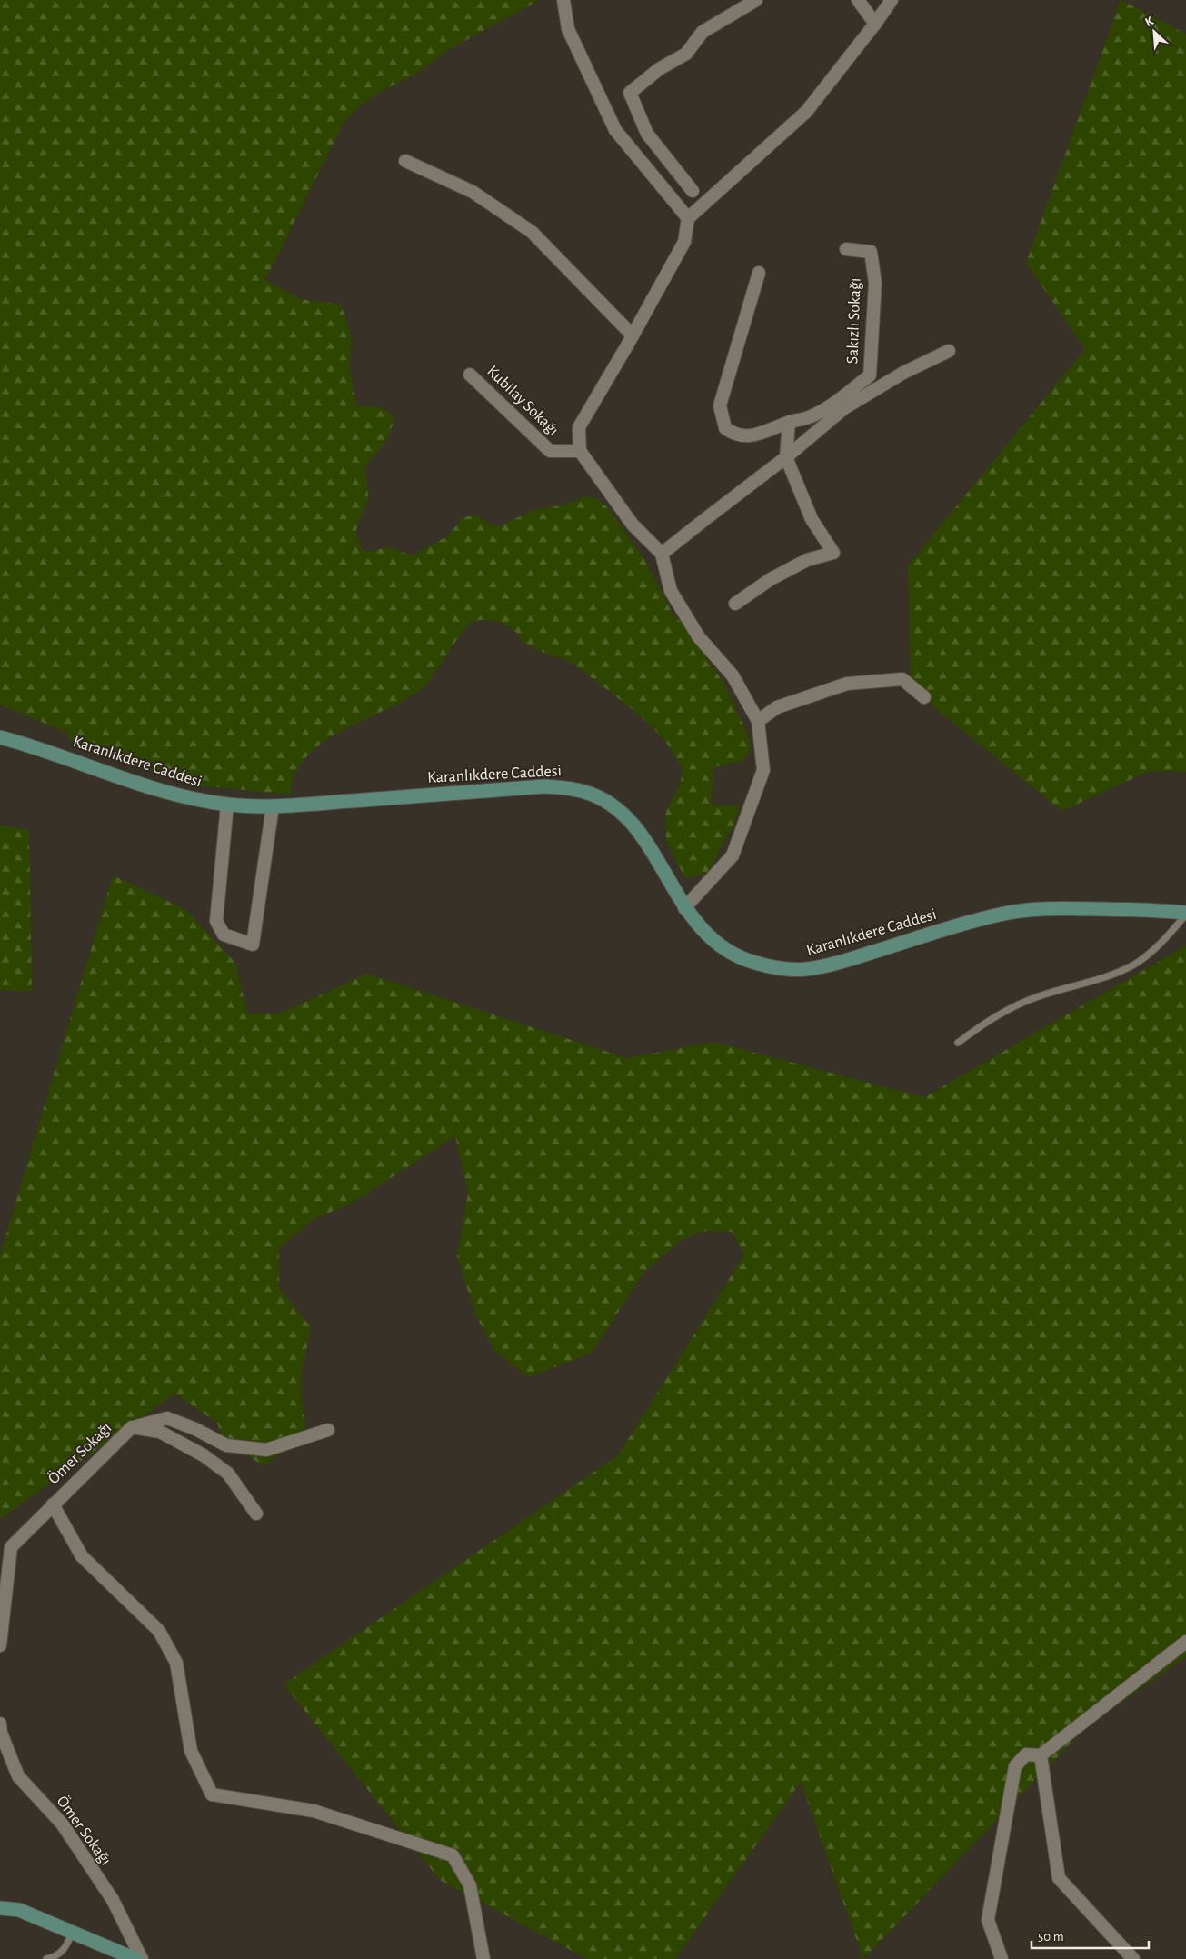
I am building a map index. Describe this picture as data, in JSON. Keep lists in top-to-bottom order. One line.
{"streets":{"main road":["Karanlıkdere Caddesi"],"street":["Sakızlı Sokağı","Kubilay Sokağı","Ömer Sokağı"]},"scale_bar":"50 m","north":"top left"}
